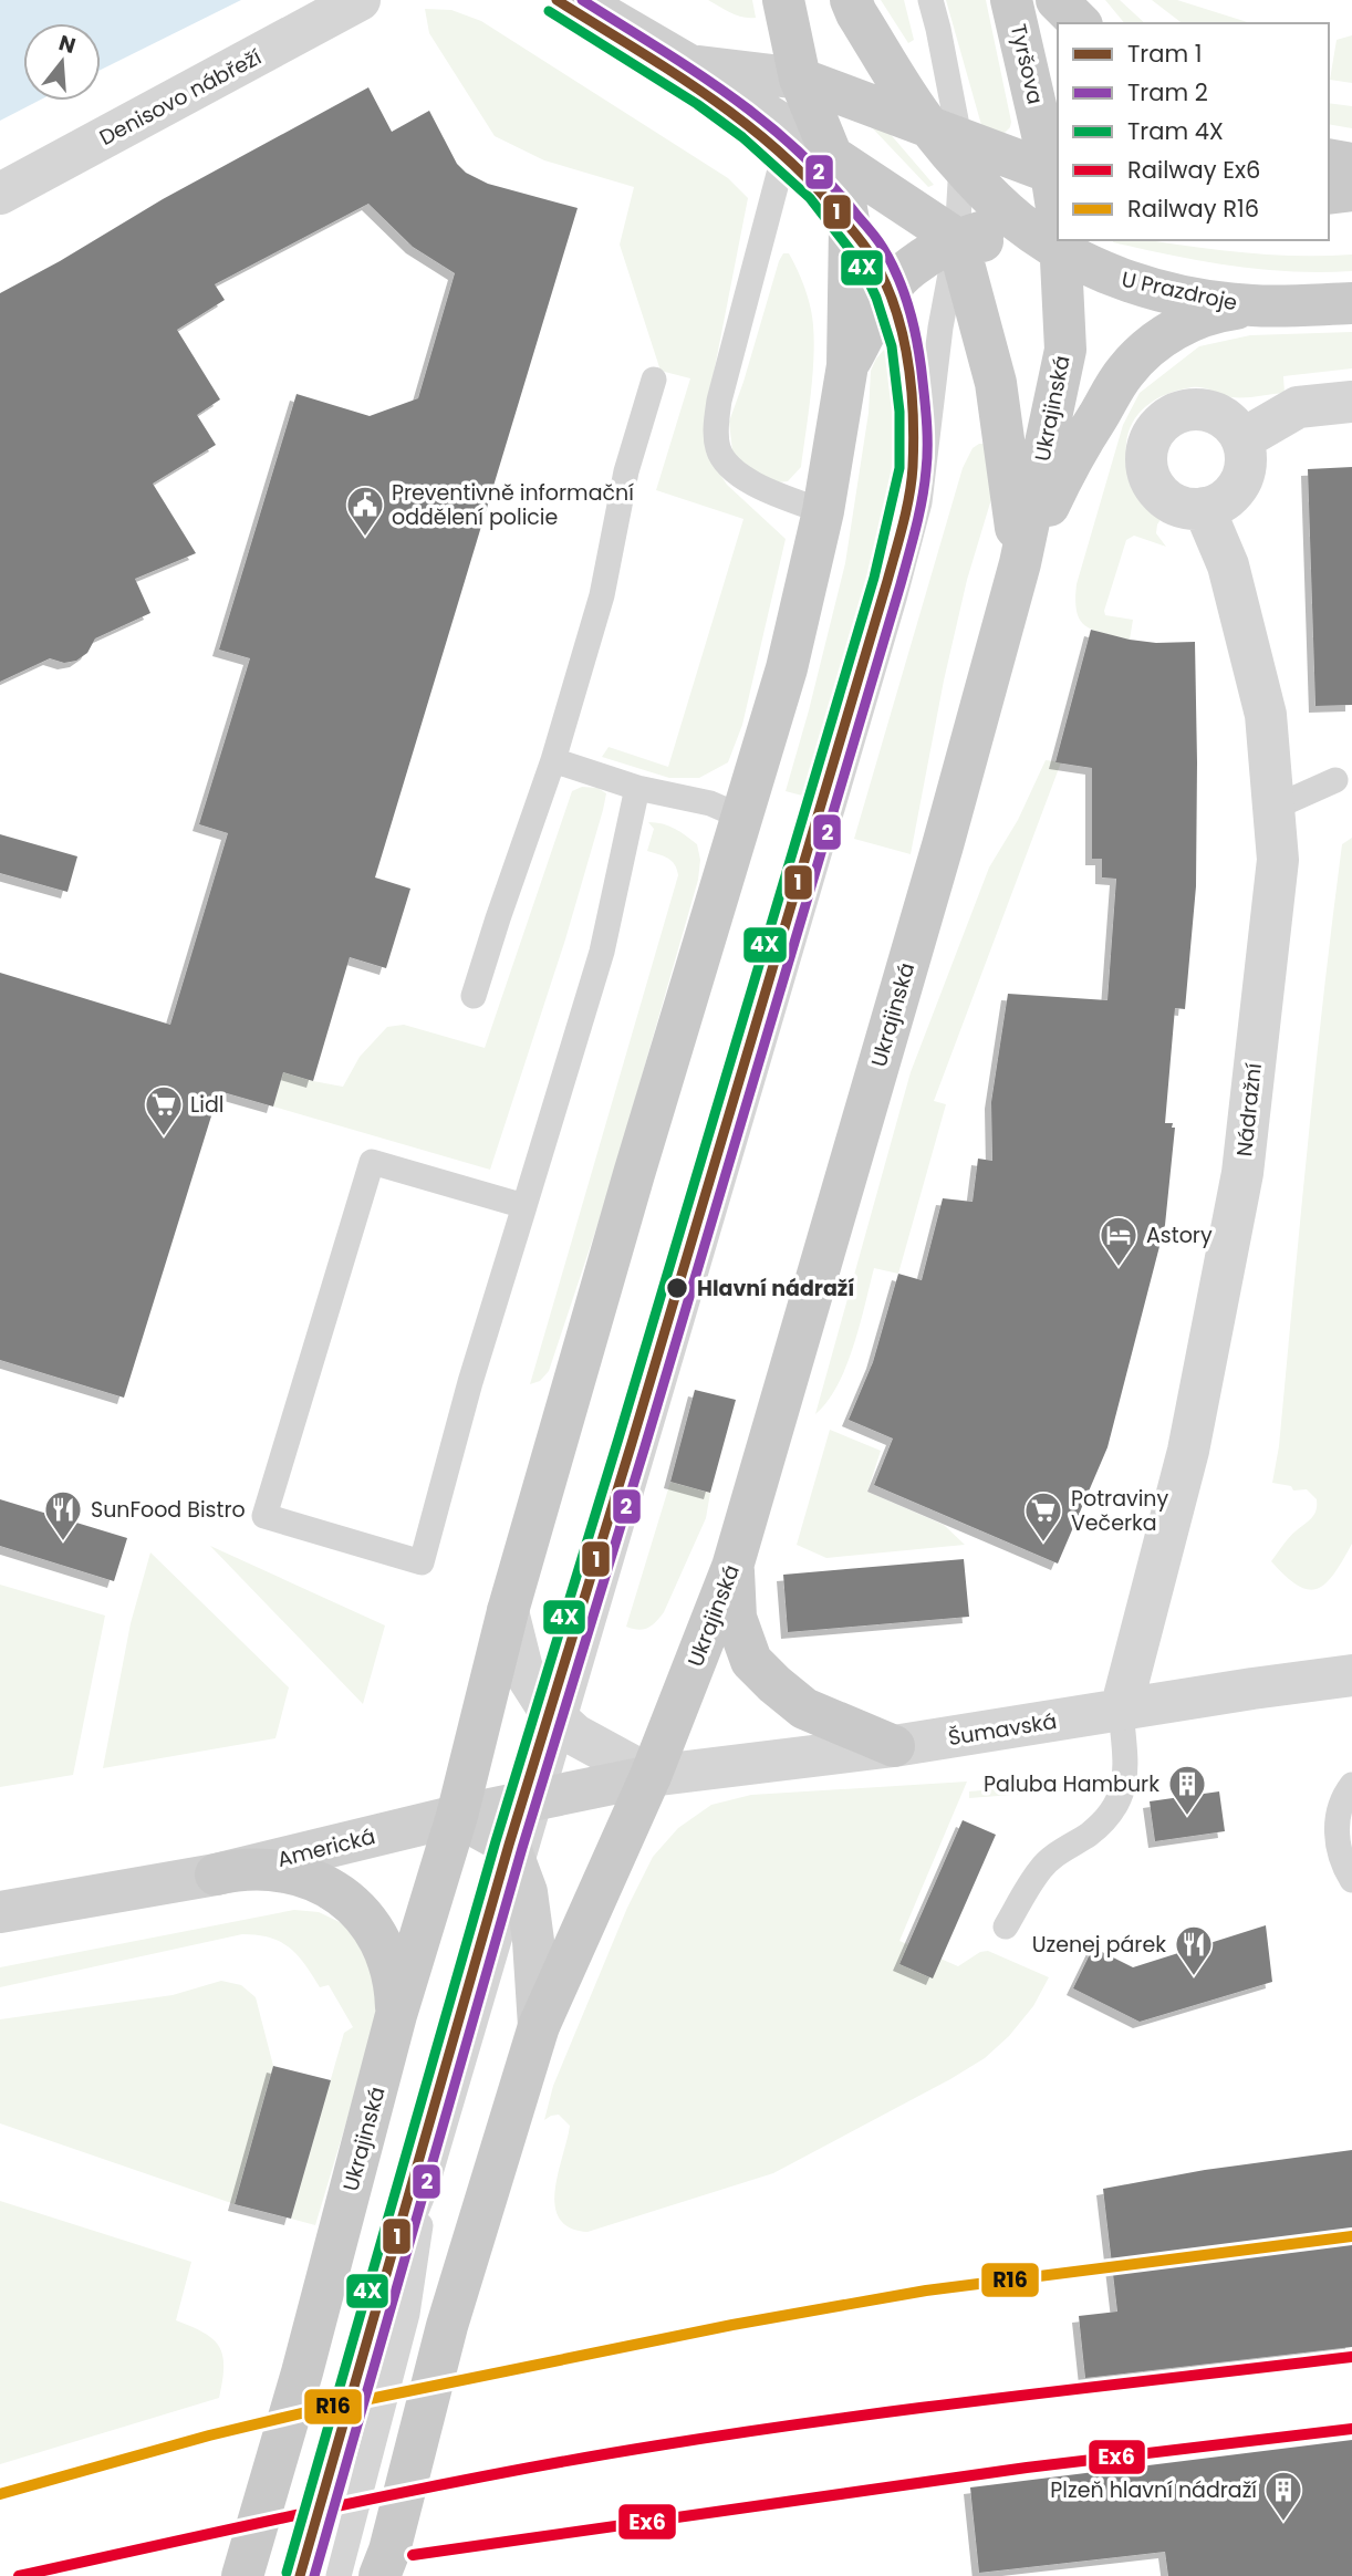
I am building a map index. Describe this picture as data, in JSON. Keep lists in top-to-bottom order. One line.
{"streets":{"main road":["Tyršova","U Prazdroje","Ukrajinská"],"street":["Denisovo nábřeží","Nádražní","Šumavská","Americká"]},"crossings":[["Tyršova","Ukrajinská"],["U Prazdroje","Ukrajinská"],["Ukrajinská","Šumavská"],["Ukrajinská","Americká"],["Nádražní","Šumavská"],["Šumavská","Americká"]],"places":{"public building":["Preventivně informační oddělení policie"],"supermarket":["Lidl","Potraviny Večerka"],"hotel":["Astory"],"other":["Hlavní nádraží"],"restaurant":["SunFood Bistro","Uzenej párek"],"building":["Paluba Hamburk","Plzeň hlavní nádraží"]},"lines":["tram line 1","tram line 2","tram line 4X","rail line R16","rail line Ex6"],"legend":["Tram 1","Tram 2","Tram 4X","Railway Ex6","Railway R16"],"north":"top"}
